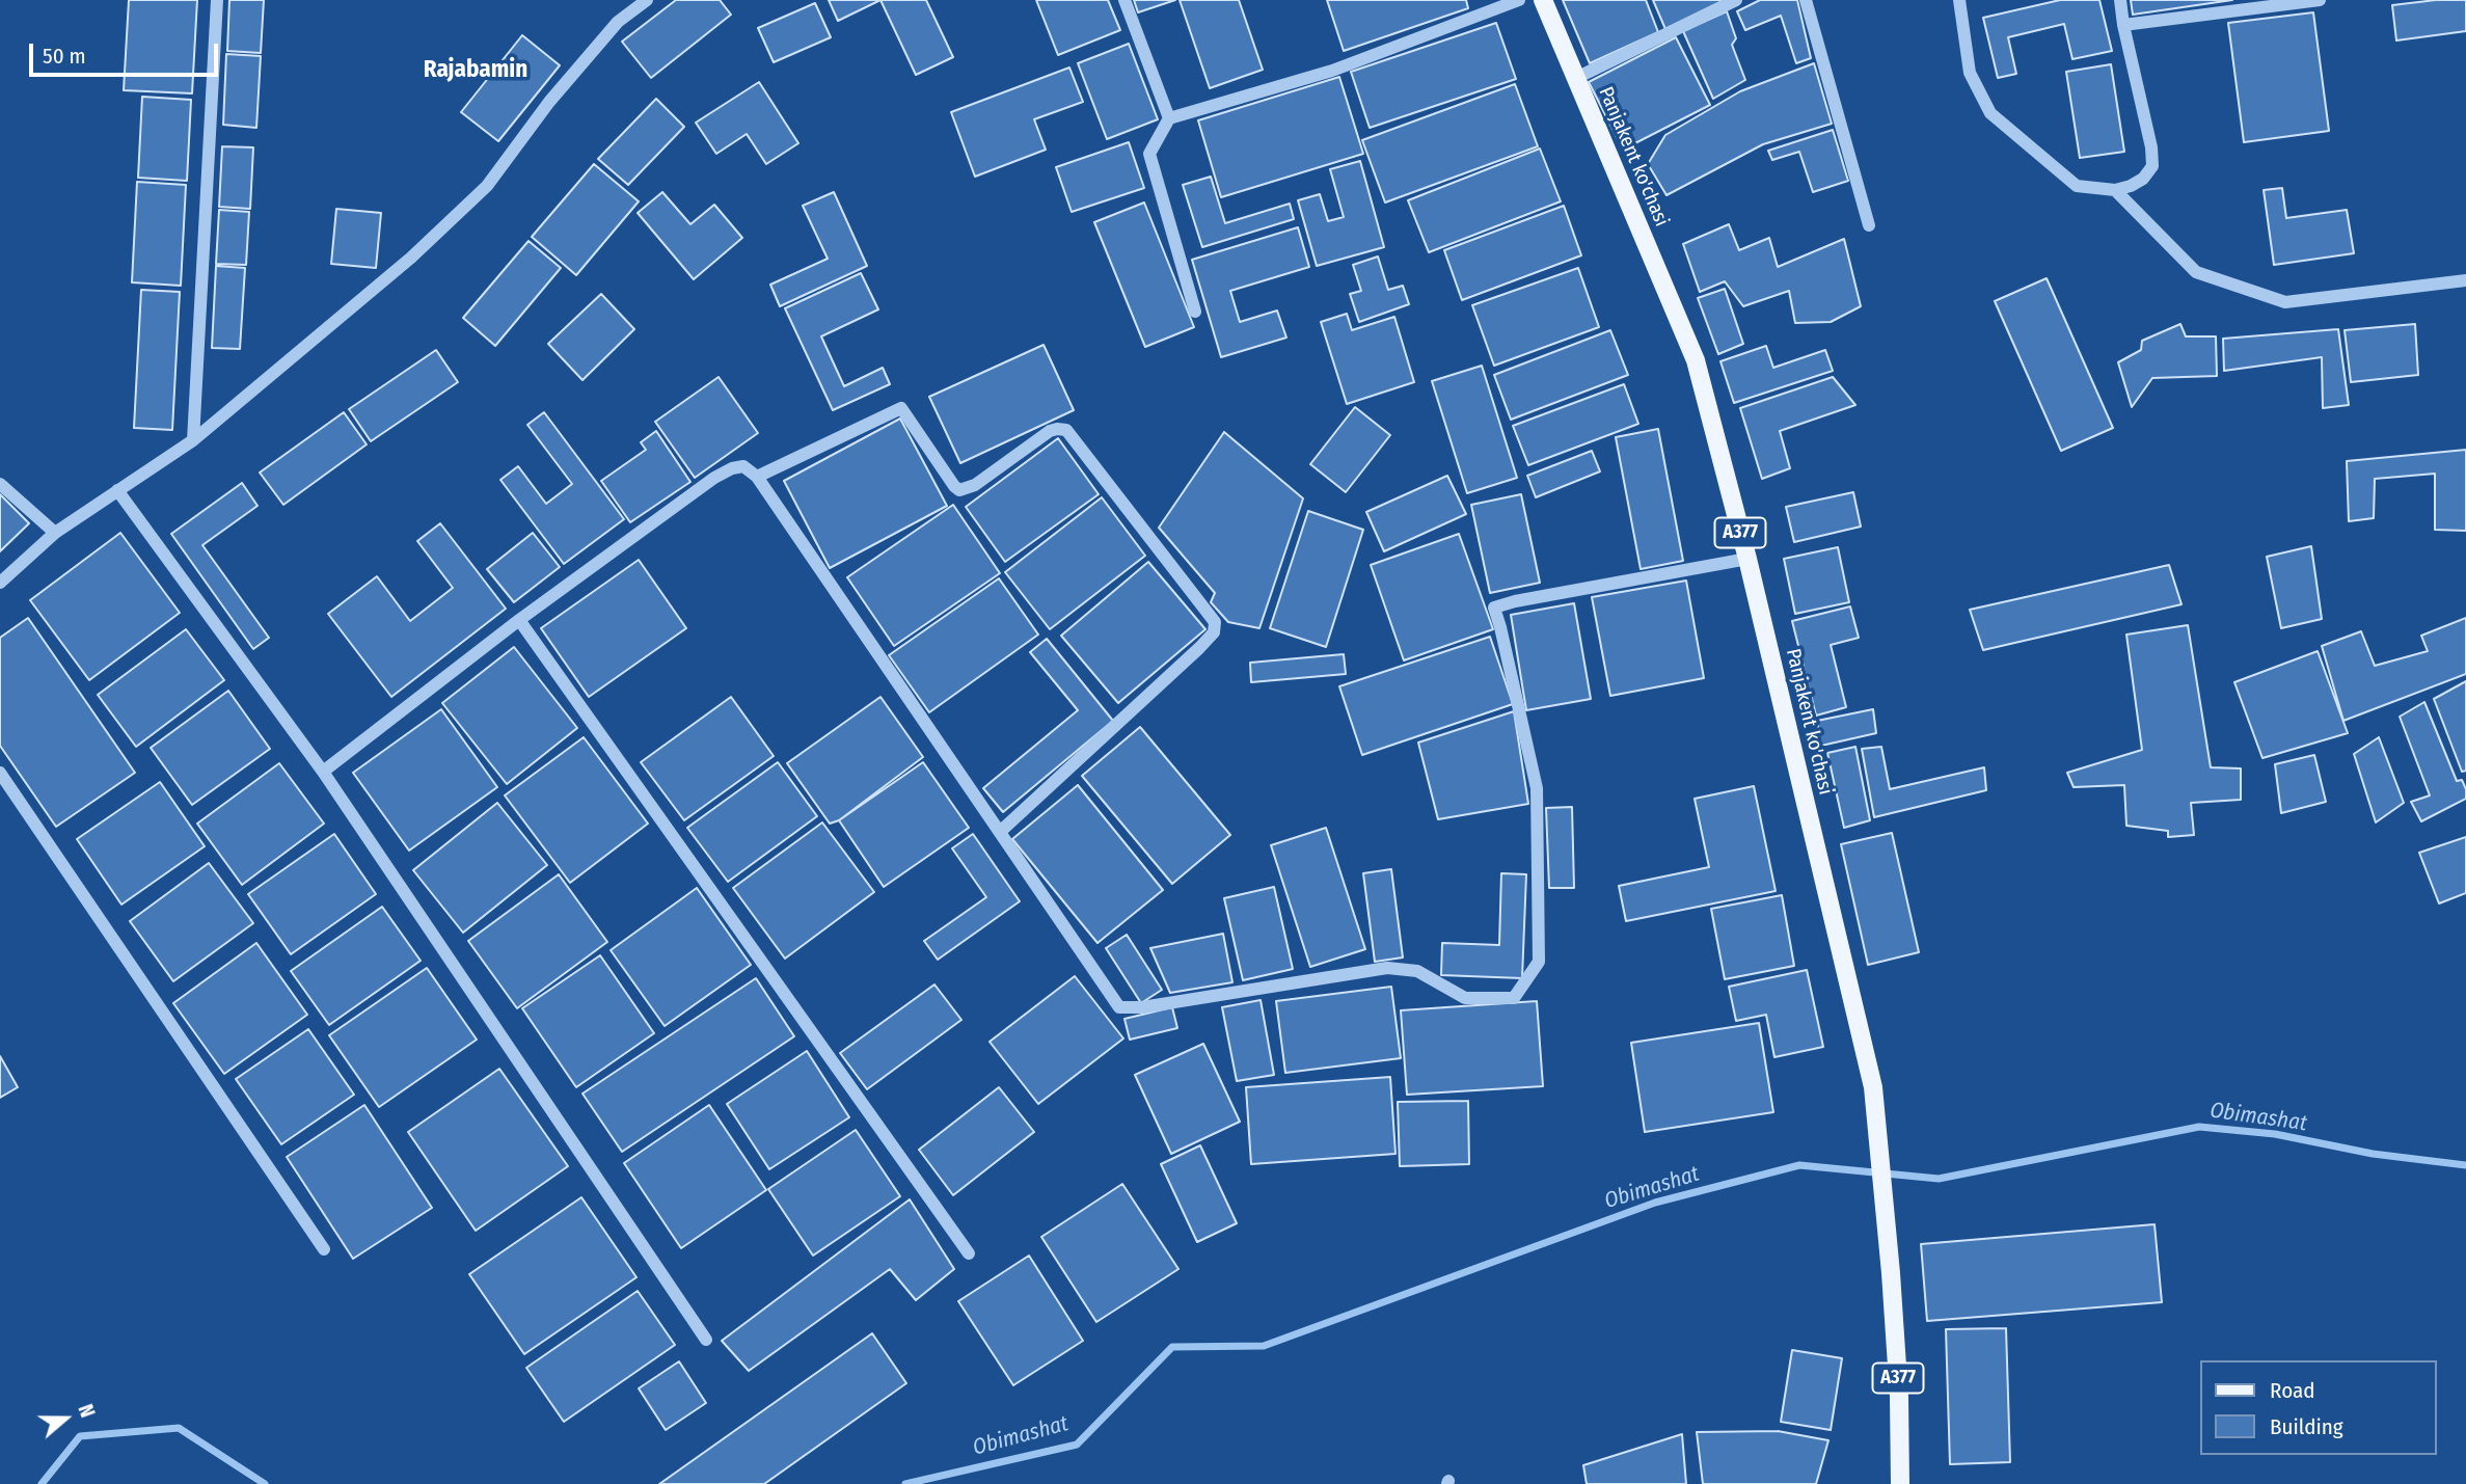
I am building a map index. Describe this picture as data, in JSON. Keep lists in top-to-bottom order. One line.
{"streets":{"main road":["Panjakent ko'chasi","A377"]},"districts":["Rajabamin"],"water":["Obimashat"],"legend":["Road","Building"],"scale_bar":"50 m","north":"right"}
